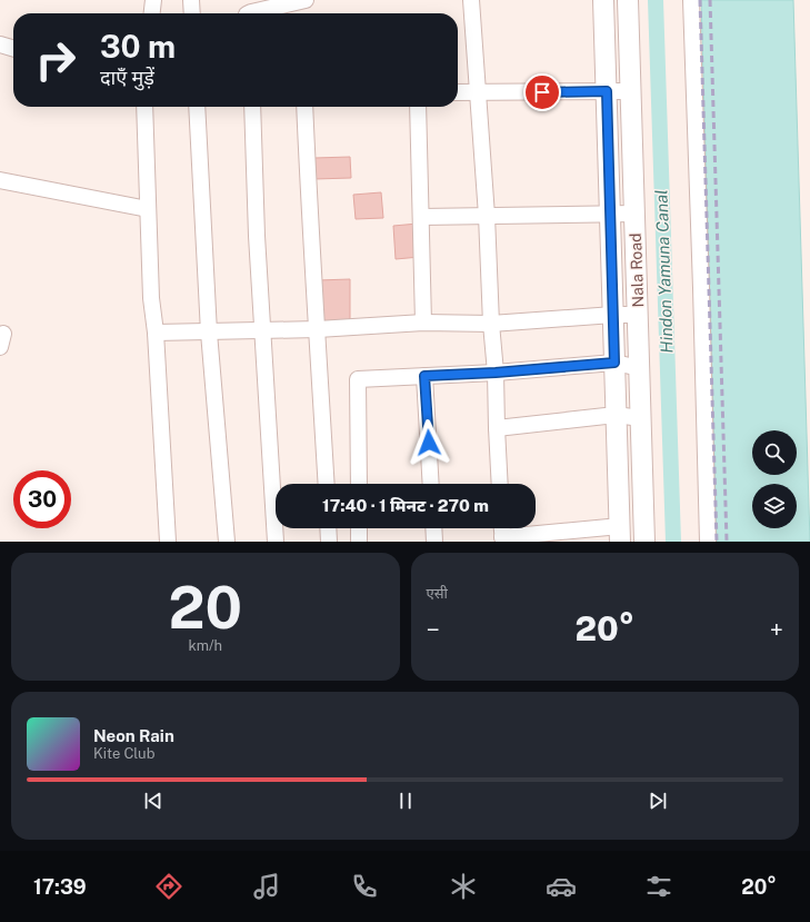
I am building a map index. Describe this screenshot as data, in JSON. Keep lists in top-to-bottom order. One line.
{"streets":{"street":["Nala Road"]},"water":["Hindon Yamuna Canal"],"page":{"turn":["30 m","दाएँ मुड़ें"],"limit":"30","trip":"17:40 · 1 मिनट · 270 m","tile":[["20","km/h"],"एसी"],"heat":["−","20°","+"],"song":["Neon Rain","Kite Club"],"tabs":["17:39","20°"]}}
